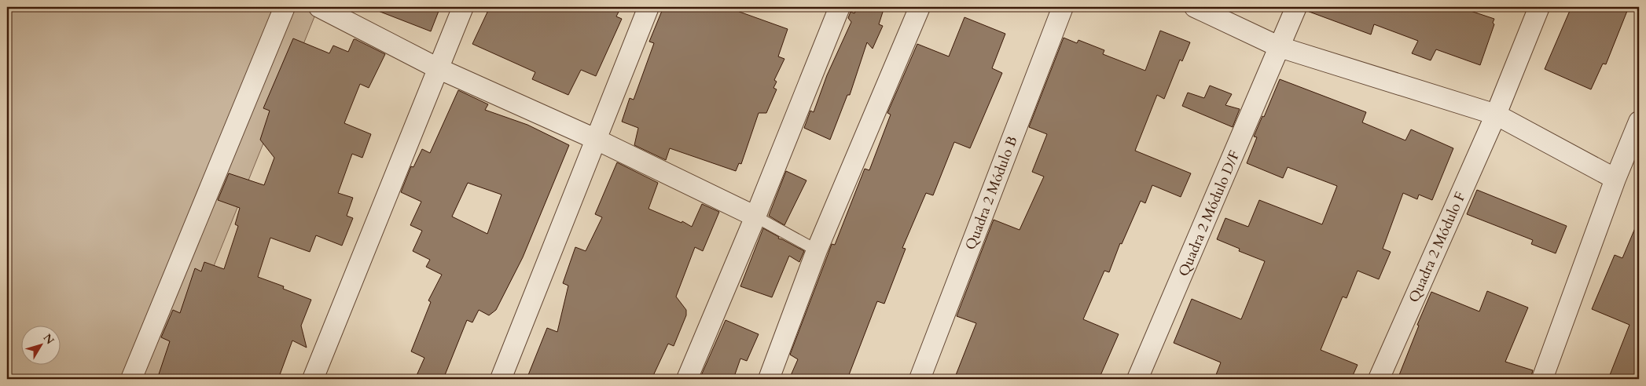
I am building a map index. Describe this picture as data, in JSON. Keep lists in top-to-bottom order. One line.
{"streets":{"street":["Quadra 2 Módulo B","Quadra 2 Módulo D/F","Quadra 2 Módulo F"]},"north":"top right"}
